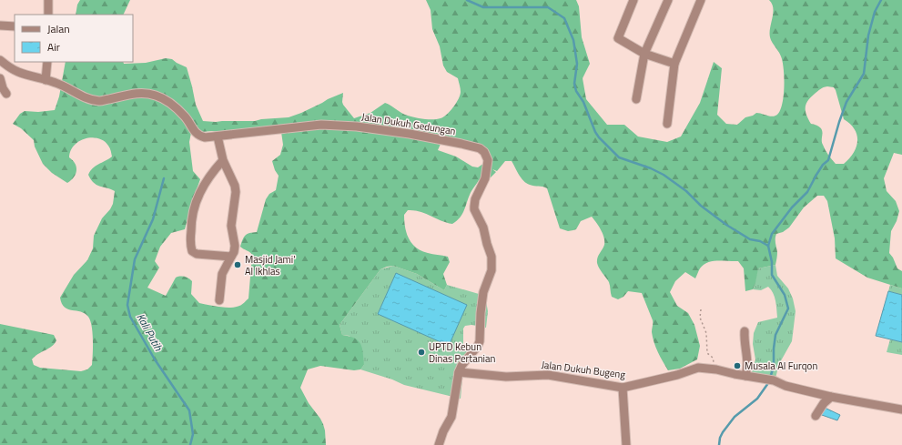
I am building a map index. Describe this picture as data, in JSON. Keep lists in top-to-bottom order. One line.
{"streets":{"street":["Jalan Dukuh Gedungan","Jalan Dukuh Bugeng"]},"crossings":[["Jalan Dukuh Gedungan","Jalan Dukuh Bugeng"]],"water":["Kali Putih"],"places":["Masjid Jami' Al Ikhlas","UPTD Kebun Dinas Pertanian","Musala Al Furqon"],"legend":["Jalan","Air"]}
